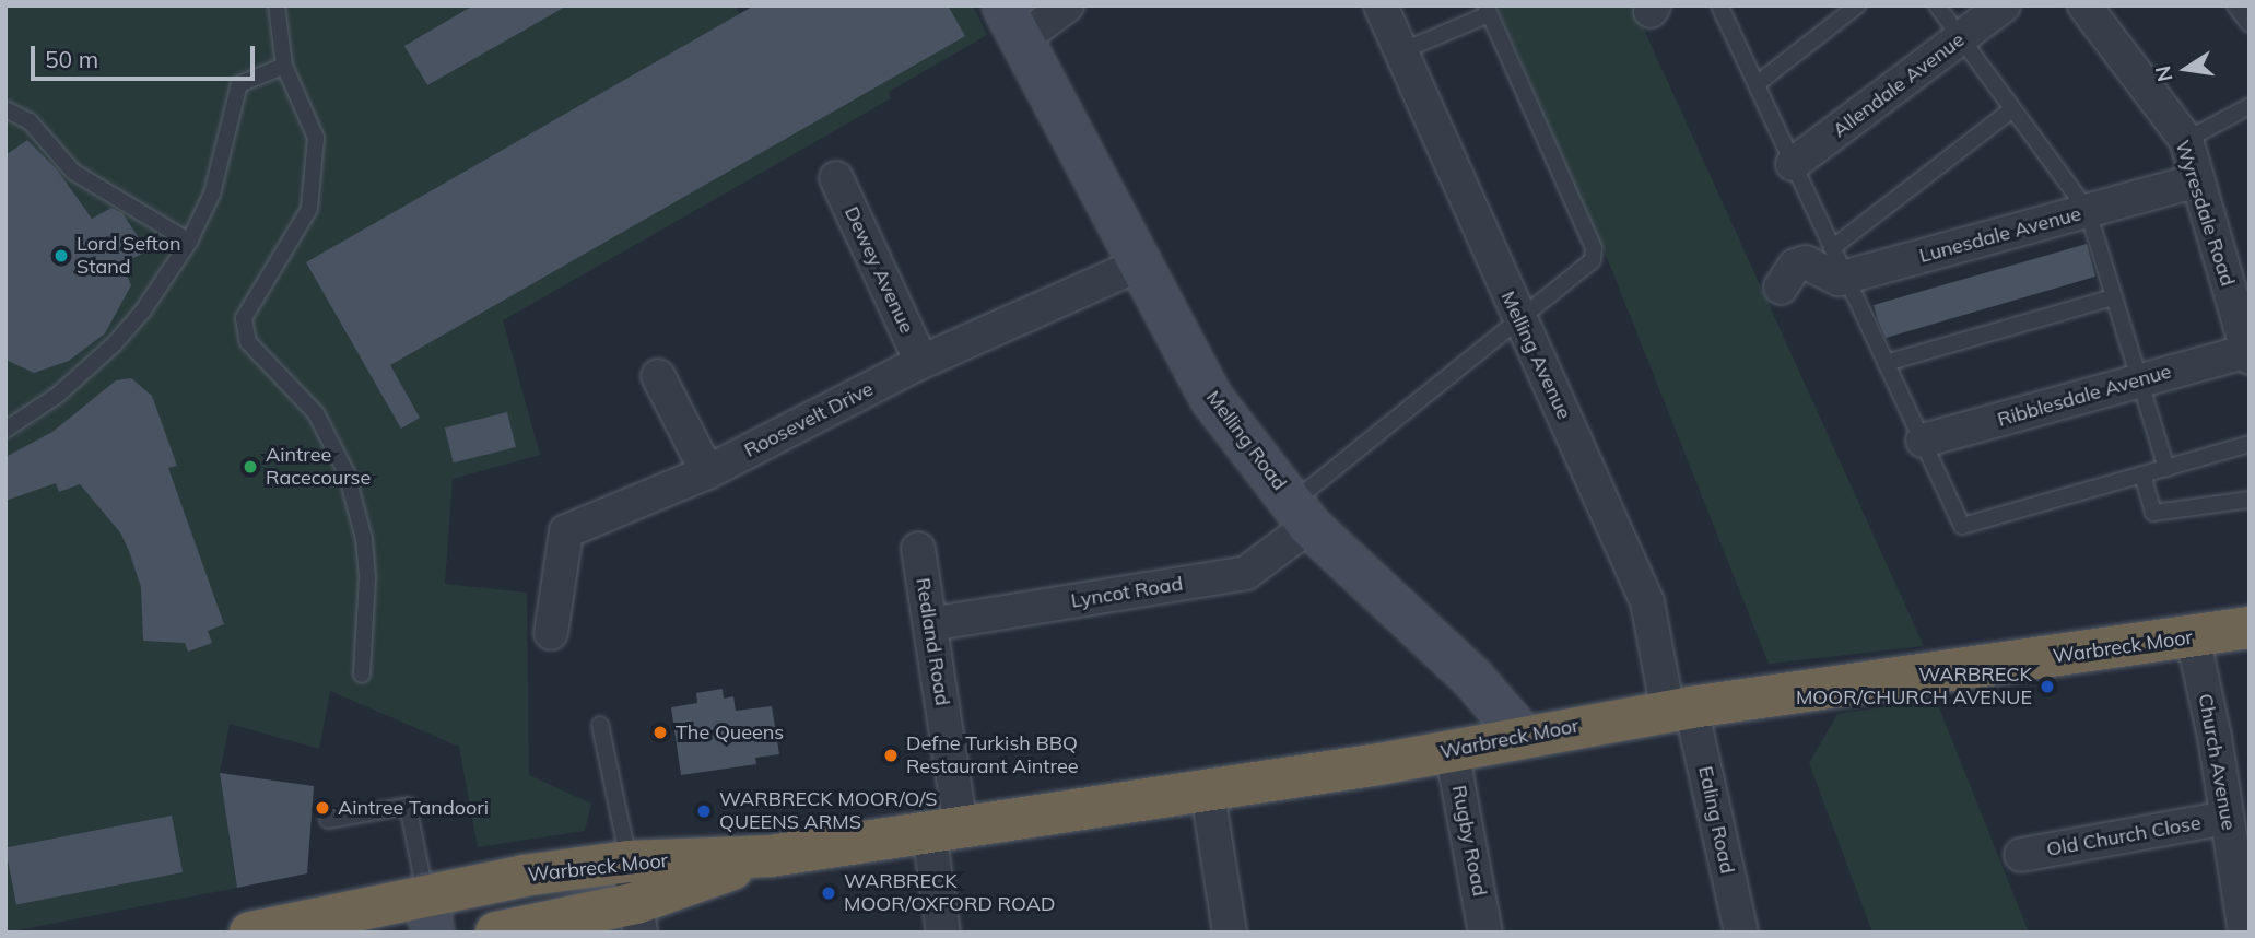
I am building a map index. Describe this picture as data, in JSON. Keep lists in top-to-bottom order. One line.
{"streets":{"highway":["Warbreck Moor"],"street":["Allendale Avenue","Wyresdale Road","Lunesdale Avenue","Dewey Avenue","Melling Avenue","Ribblesdale Avenue","Roosevelt Drive","Melling Road","Lyncot Road","Redland Road","Church Avenue","Ealing Road","Old Church Close","Rugby Road"]},"crossings":[["Wyresdale Road","Lunesdale Avenue"],["Wyresdale Road","Ribblesdale Avenue"],["Dewey Avenue","Roosevelt Drive"],["Melling Avenue","Warbreck Moor"],["Melling Avenue","Ealing Road"],["Roosevelt Drive","Melling Road"],["Melling Road","Lyncot Road"],["Melling Road","Warbreck Moor"],["Lyncot Road","Redland Road"],["Redland Road","Warbreck Moor"],["Warbreck Moor","Church Avenue"],["Warbreck Moor","Ealing Road"],["Warbreck Moor","Rugby Road"],["Church Avenue","Old Church Close"]],"places":["Lord Sefton Stand","Aintree Racecourse","WARBRECK MOOR/CHURCH AVENUE","The Queens","Defne Turkish BBQ Restaurant Aintree","Aintree Tandoori","WARBRECK MOOR/O/S QUEENS ARMS","WARBRECK MOOR/OXFORD ROAD"],"scale_bar":"50 m","north":"left"}
